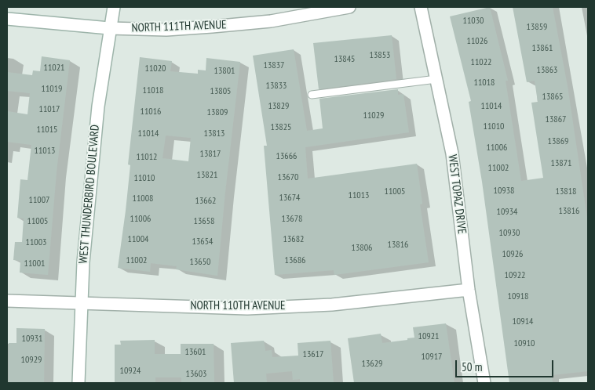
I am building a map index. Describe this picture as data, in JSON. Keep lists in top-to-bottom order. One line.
{"streets":{"street":["NORTH 111TH AVENUE","WEST THUNDERBIRD BOULEVARD","WEST TOPAZ DRIVE","NORTH 110TH AVENUE"]},"crossings":[["NORTH 111TH AVENUE","WEST THUNDERBIRD BOULEVARD"],["WEST THUNDERBIRD BOULEVARD","NORTH 110TH AVENUE"],["WEST TOPAZ DRIVE","NORTH 110TH AVENUE"]],"house_numbers":["11030","13859","11026","13861","13853","13845","11022","13837","11021","11020","13863","13801","11018","13833","11019","11018","13805","13865","13829","11014","11017","11016","13809","11029","13867","11010","13825","11015","11014","13813","13869","11006","11013","13817","13666","11012","13871","11002","13821","13670","11010","10938","11005","13818","11013","13674","11008","11007","13662","13816","10934","11006","13678","11005","13658","10930","11004","13682","13654","11003","13816","13806","10926","11002","13686","13650","11001","10922","10918","10914","10921","10931","10910","13601","13617","10917","10929","13629","10924","13603"],"scale_bar":"50 m"}
